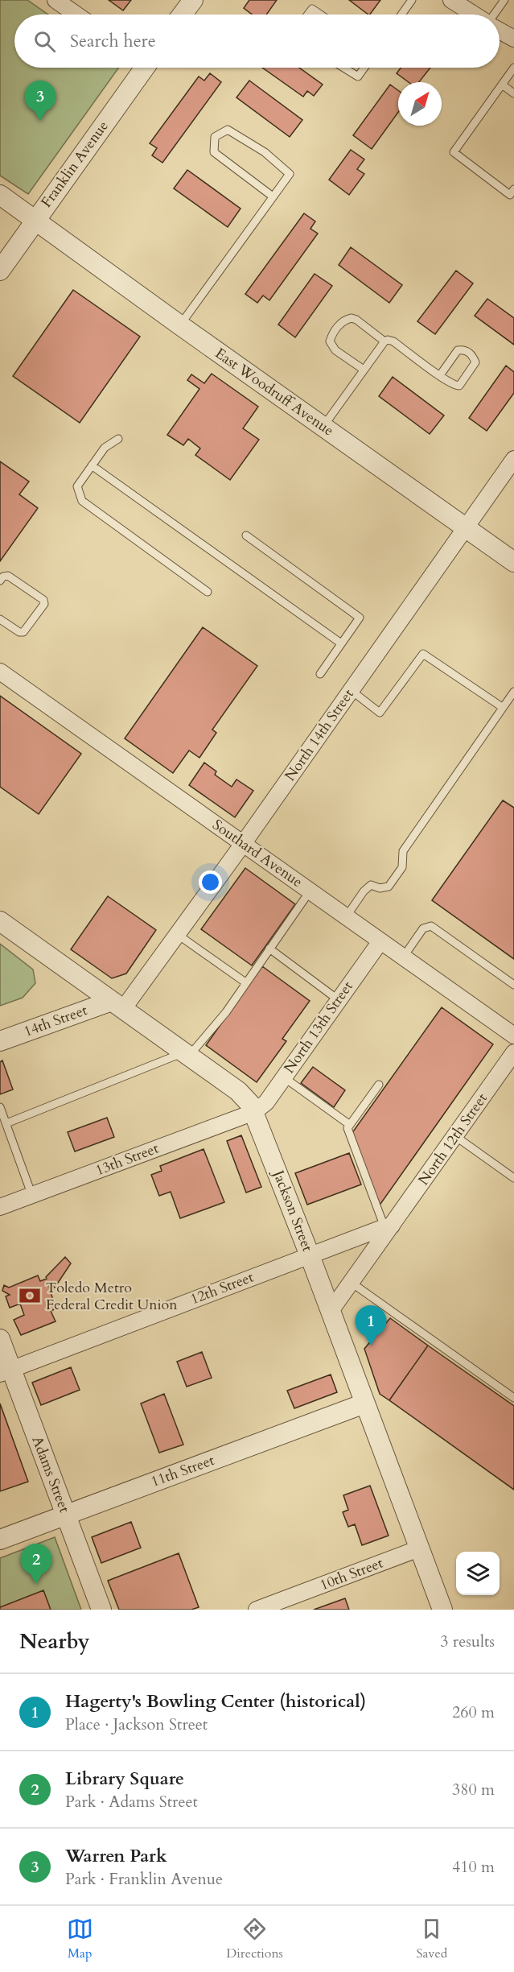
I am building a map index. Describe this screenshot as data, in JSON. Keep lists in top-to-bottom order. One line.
{"streets":{"street":["Franklin Avenue","East Woodruff Avenue","North 14th Street","Southard Avenue","14th Street","North 13th Street","North 12th Street","13th Street","Jackson Street","12th Street","11th Street","Adams Street","10th Street"]},"crossings":[["Franklin Avenue","East Woodruff Avenue"],["East Woodruff Avenue","North 14th Street"],["North 14th Street","Southard Avenue"],["North 14th Street","14th Street"],["North 14th Street","Jackson Street"],["Southard Avenue","North 13th Street"],["14th Street","Jackson Street"],["North 13th Street","13th Street"],["North 13th Street","Jackson Street"],["North 12th Street","Jackson Street"],["13th Street","Jackson Street"],["Jackson Street","12th Street"],["Jackson Street","11th Street"],["Jackson Street","10th Street"],["12th Street","Adams Street"],["11th Street","Adams Street"]],"places":{"bank":["Toledo Metro Federal Credit Union"]},"north":"top right","page":{"search":"Search here","pins":["3","1","2"],"heading":["Nearby","3 results"],"list":[{"mark":"1","name":"Hagerty's Bowling Center (historical)","note":"Place · Jackson Street","value":"260 m"},{"mark":"2","name":"Library Square","note":"Park · Adams Street","value":"380 m"},{"mark":"3","name":"Warren Park","note":"Park · Franklin Avenue","value":"410 m"}],"nav":["Map","Directions","Saved"]}}
